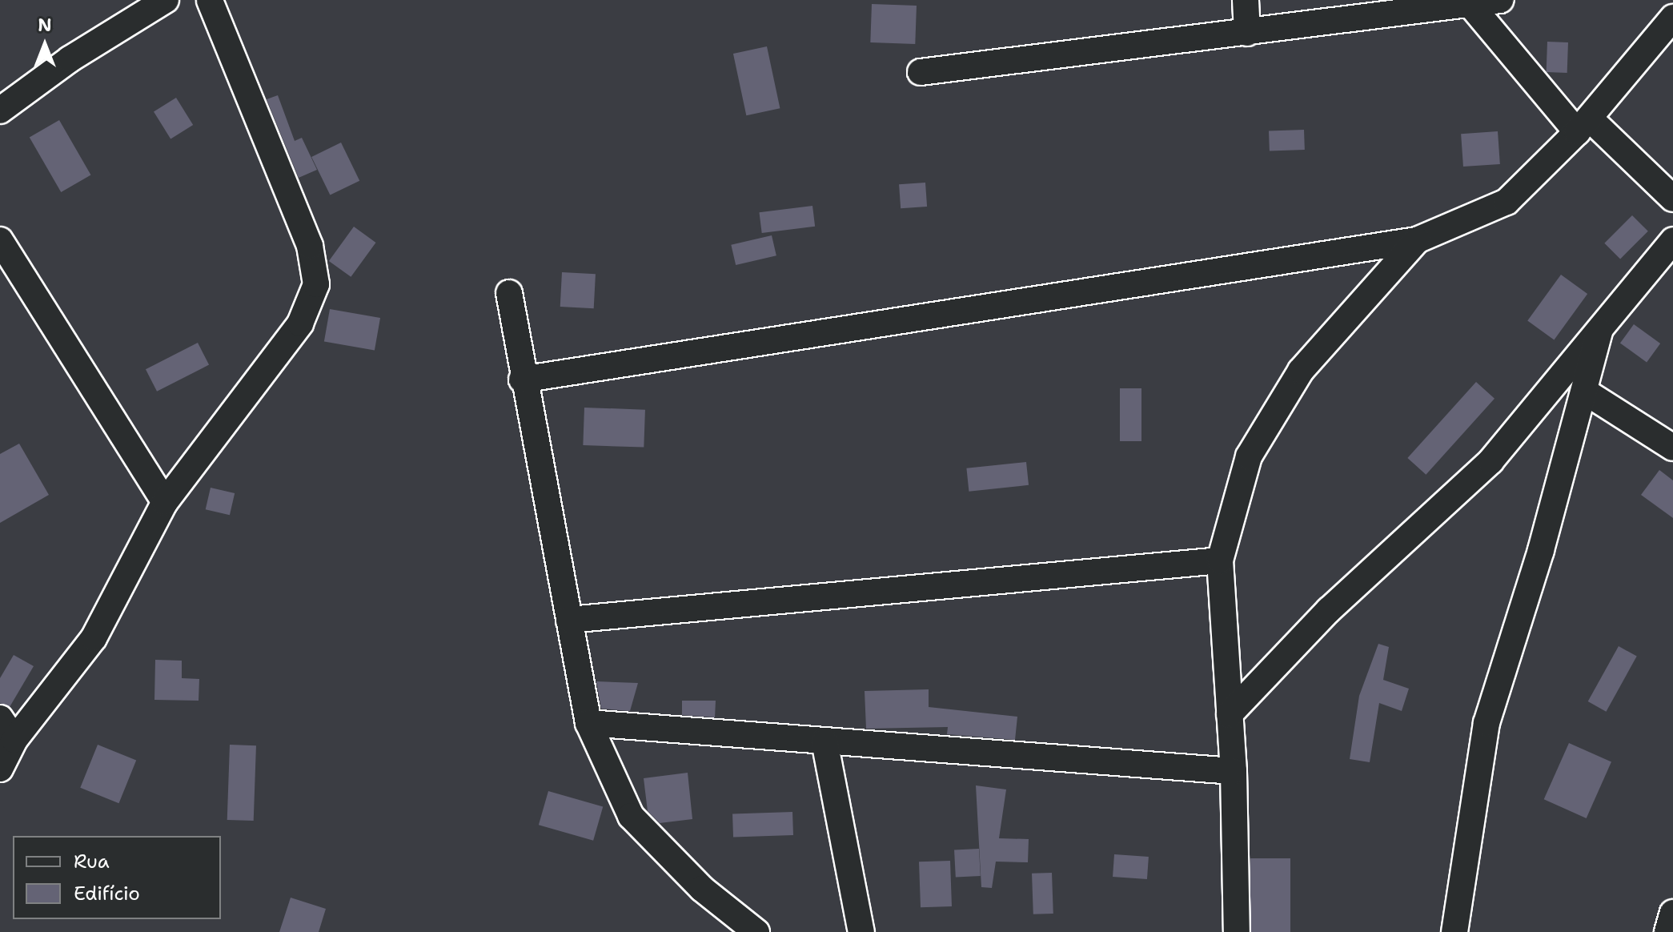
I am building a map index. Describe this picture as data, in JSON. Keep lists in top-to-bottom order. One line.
{"legend":["Rua","Edifício"],"north":"top"}
